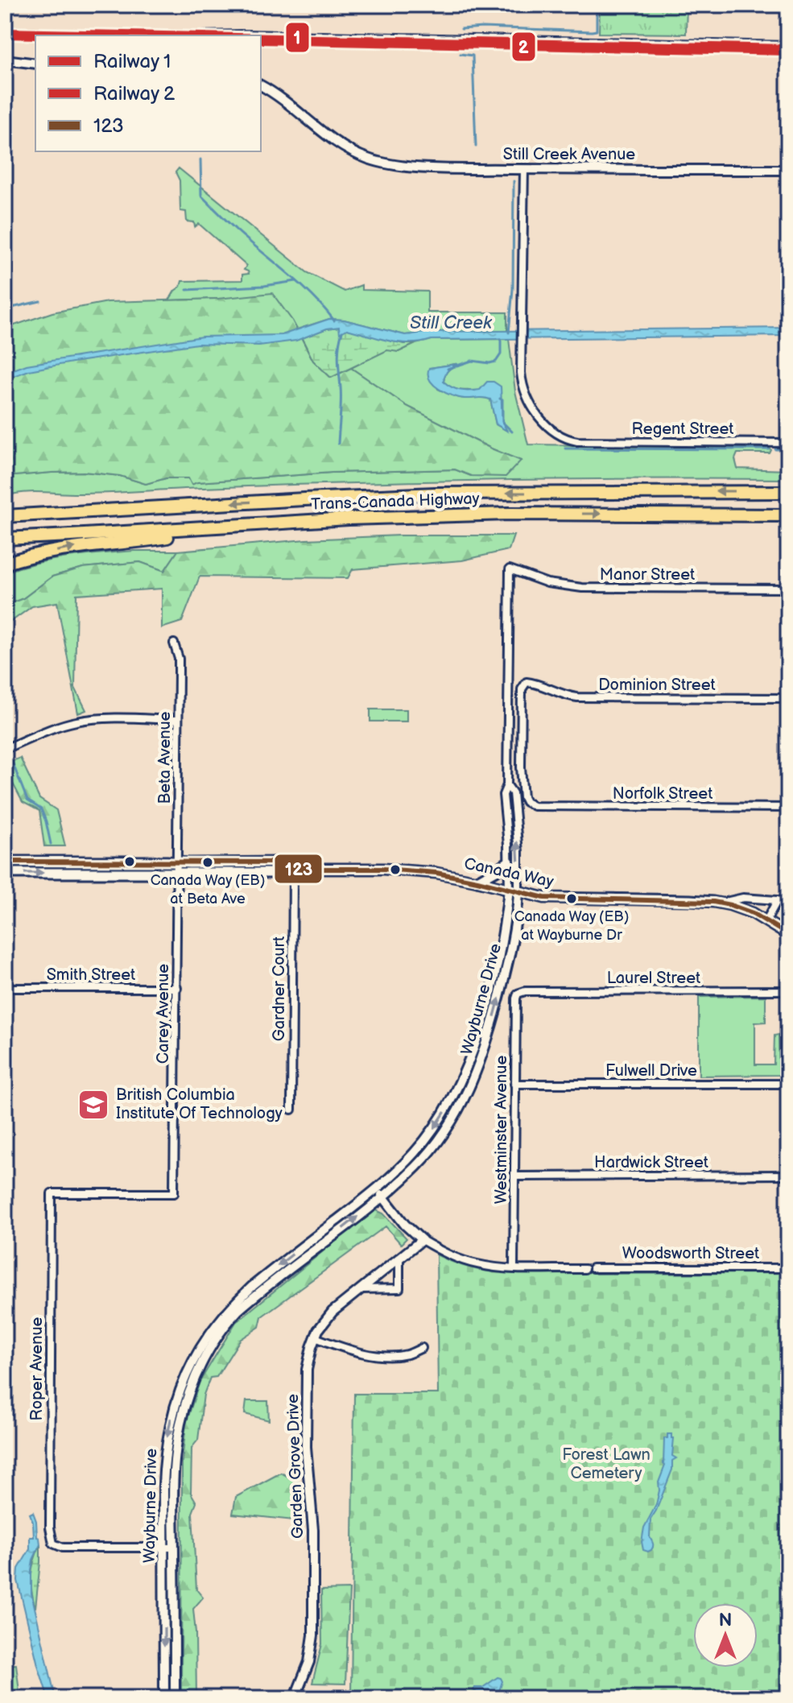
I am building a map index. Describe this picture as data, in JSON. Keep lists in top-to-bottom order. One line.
{"streets":{"highway":["Trans-Canada Highway"],"main road":["Canada Way"],"street":["Still Creek Avenue","Regent Street","Manor Street","Dominion Street","Beta Avenue","Norfolk Street","Smith Street","Laurel Street","Gardner Court","Wayburne Drive","Carey Avenue","Fulwell Drive","Westminster Avenue","Hardwick Street","Woodsworth Street","Roper Avenue","Garden Grove Drive"]},"crossings":[["Still Creek Avenue","Regent Street"],["Manor Street","Wayburne Drive"],["Dominion Street","Norfolk Street"],["Beta Avenue","Canada Way"],["Beta Avenue","Carey Avenue"],["Canada Way","Gardner Court"],["Canada Way","Wayburne Drive"],["Canada Way","Carey Avenue"],["Smith Street","Carey Avenue"],["Laurel Street","Westminster Avenue"],["Wayburne Drive","Roper Avenue"],["Carey Avenue","Roper Avenue"],["Fulwell Drive","Westminster Avenue"],["Westminster Avenue","Hardwick Street"]],"water":["Still Creek"],"parks":["Forest Lawn Cemetery"],"places":{"other":["Canada Way (EB) at Beta Ave","Canada Way (EB) at Wayburne Dr"],"school or university":["British Columbia Institute Of Technology"]},"lines":["rail line 1","rail line 2","transit line 123"],"legend":["Railway 1","Railway 2","123"],"north":"top"}
